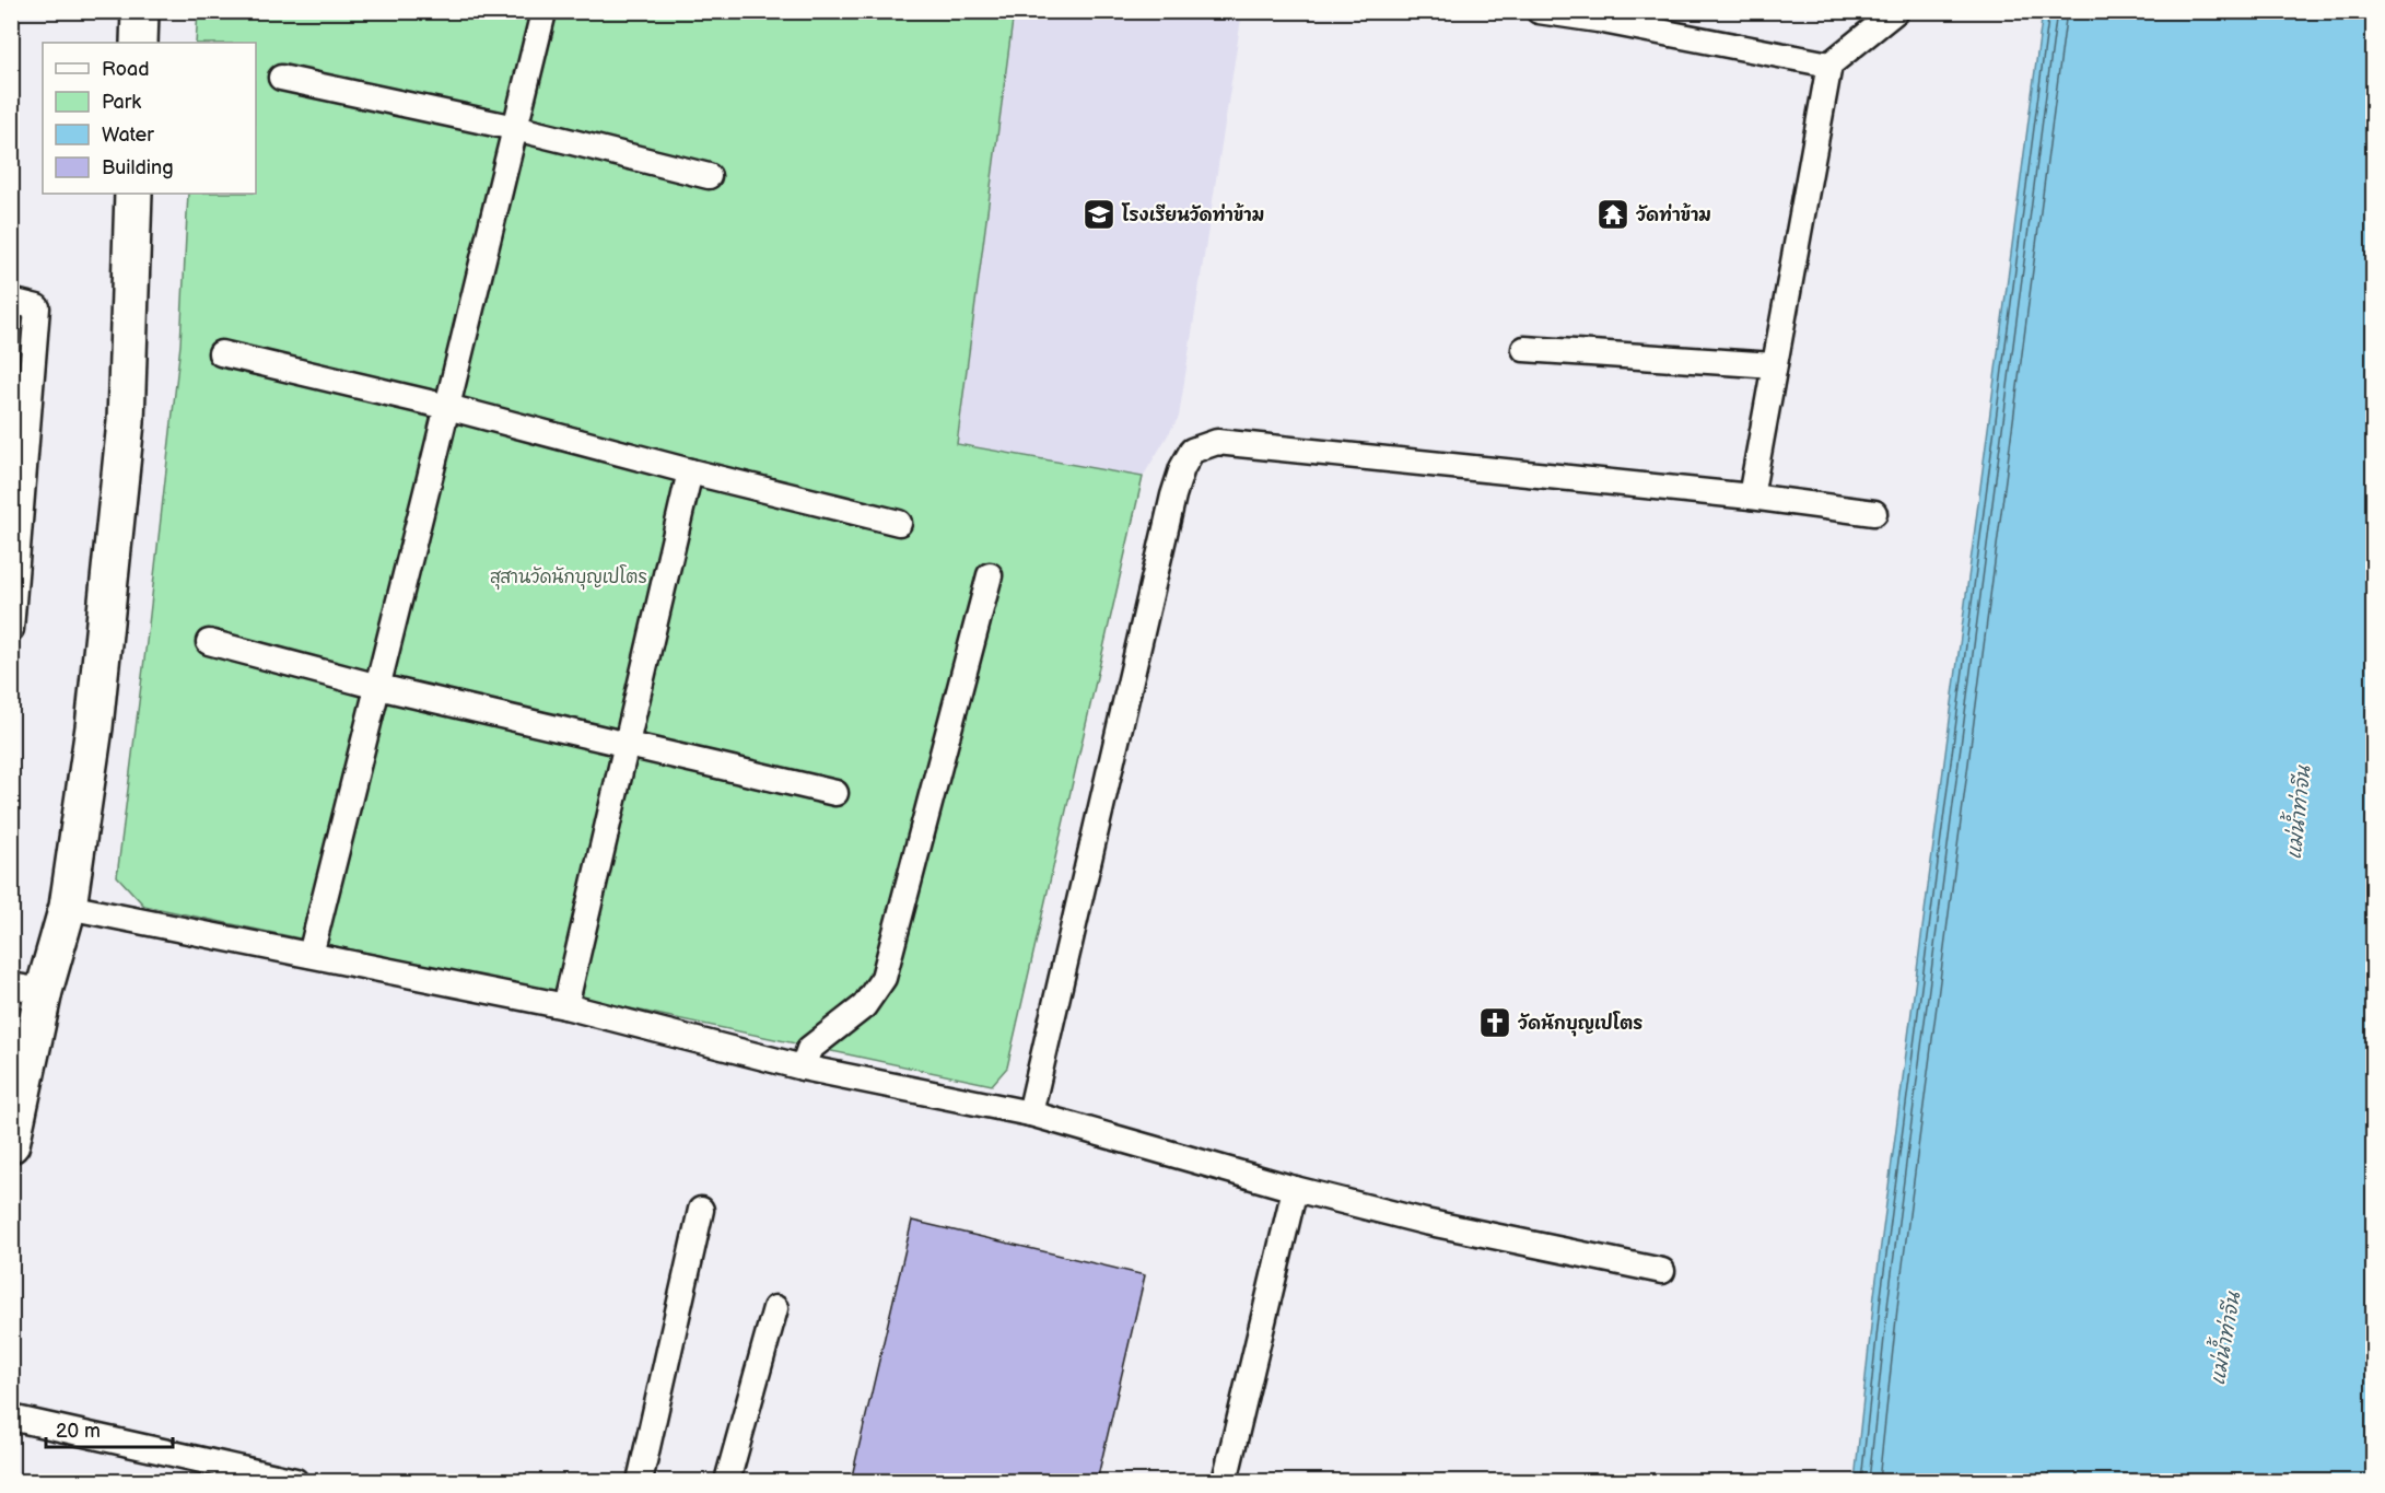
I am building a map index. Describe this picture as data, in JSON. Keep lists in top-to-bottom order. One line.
{"water":["แม่น้ำท่าจีน"],"parks":["สุสานวัดนักบุญเปโตร"],"places":{"school or university":["โรงเรียนวัดท่าข้าม"],"temple":["วัดท่าข้าม"],"church":["วัดนักบุญเปโตร"]},"legend":["Road","Park","Water","Building"],"scale_bar":"20 m"}
